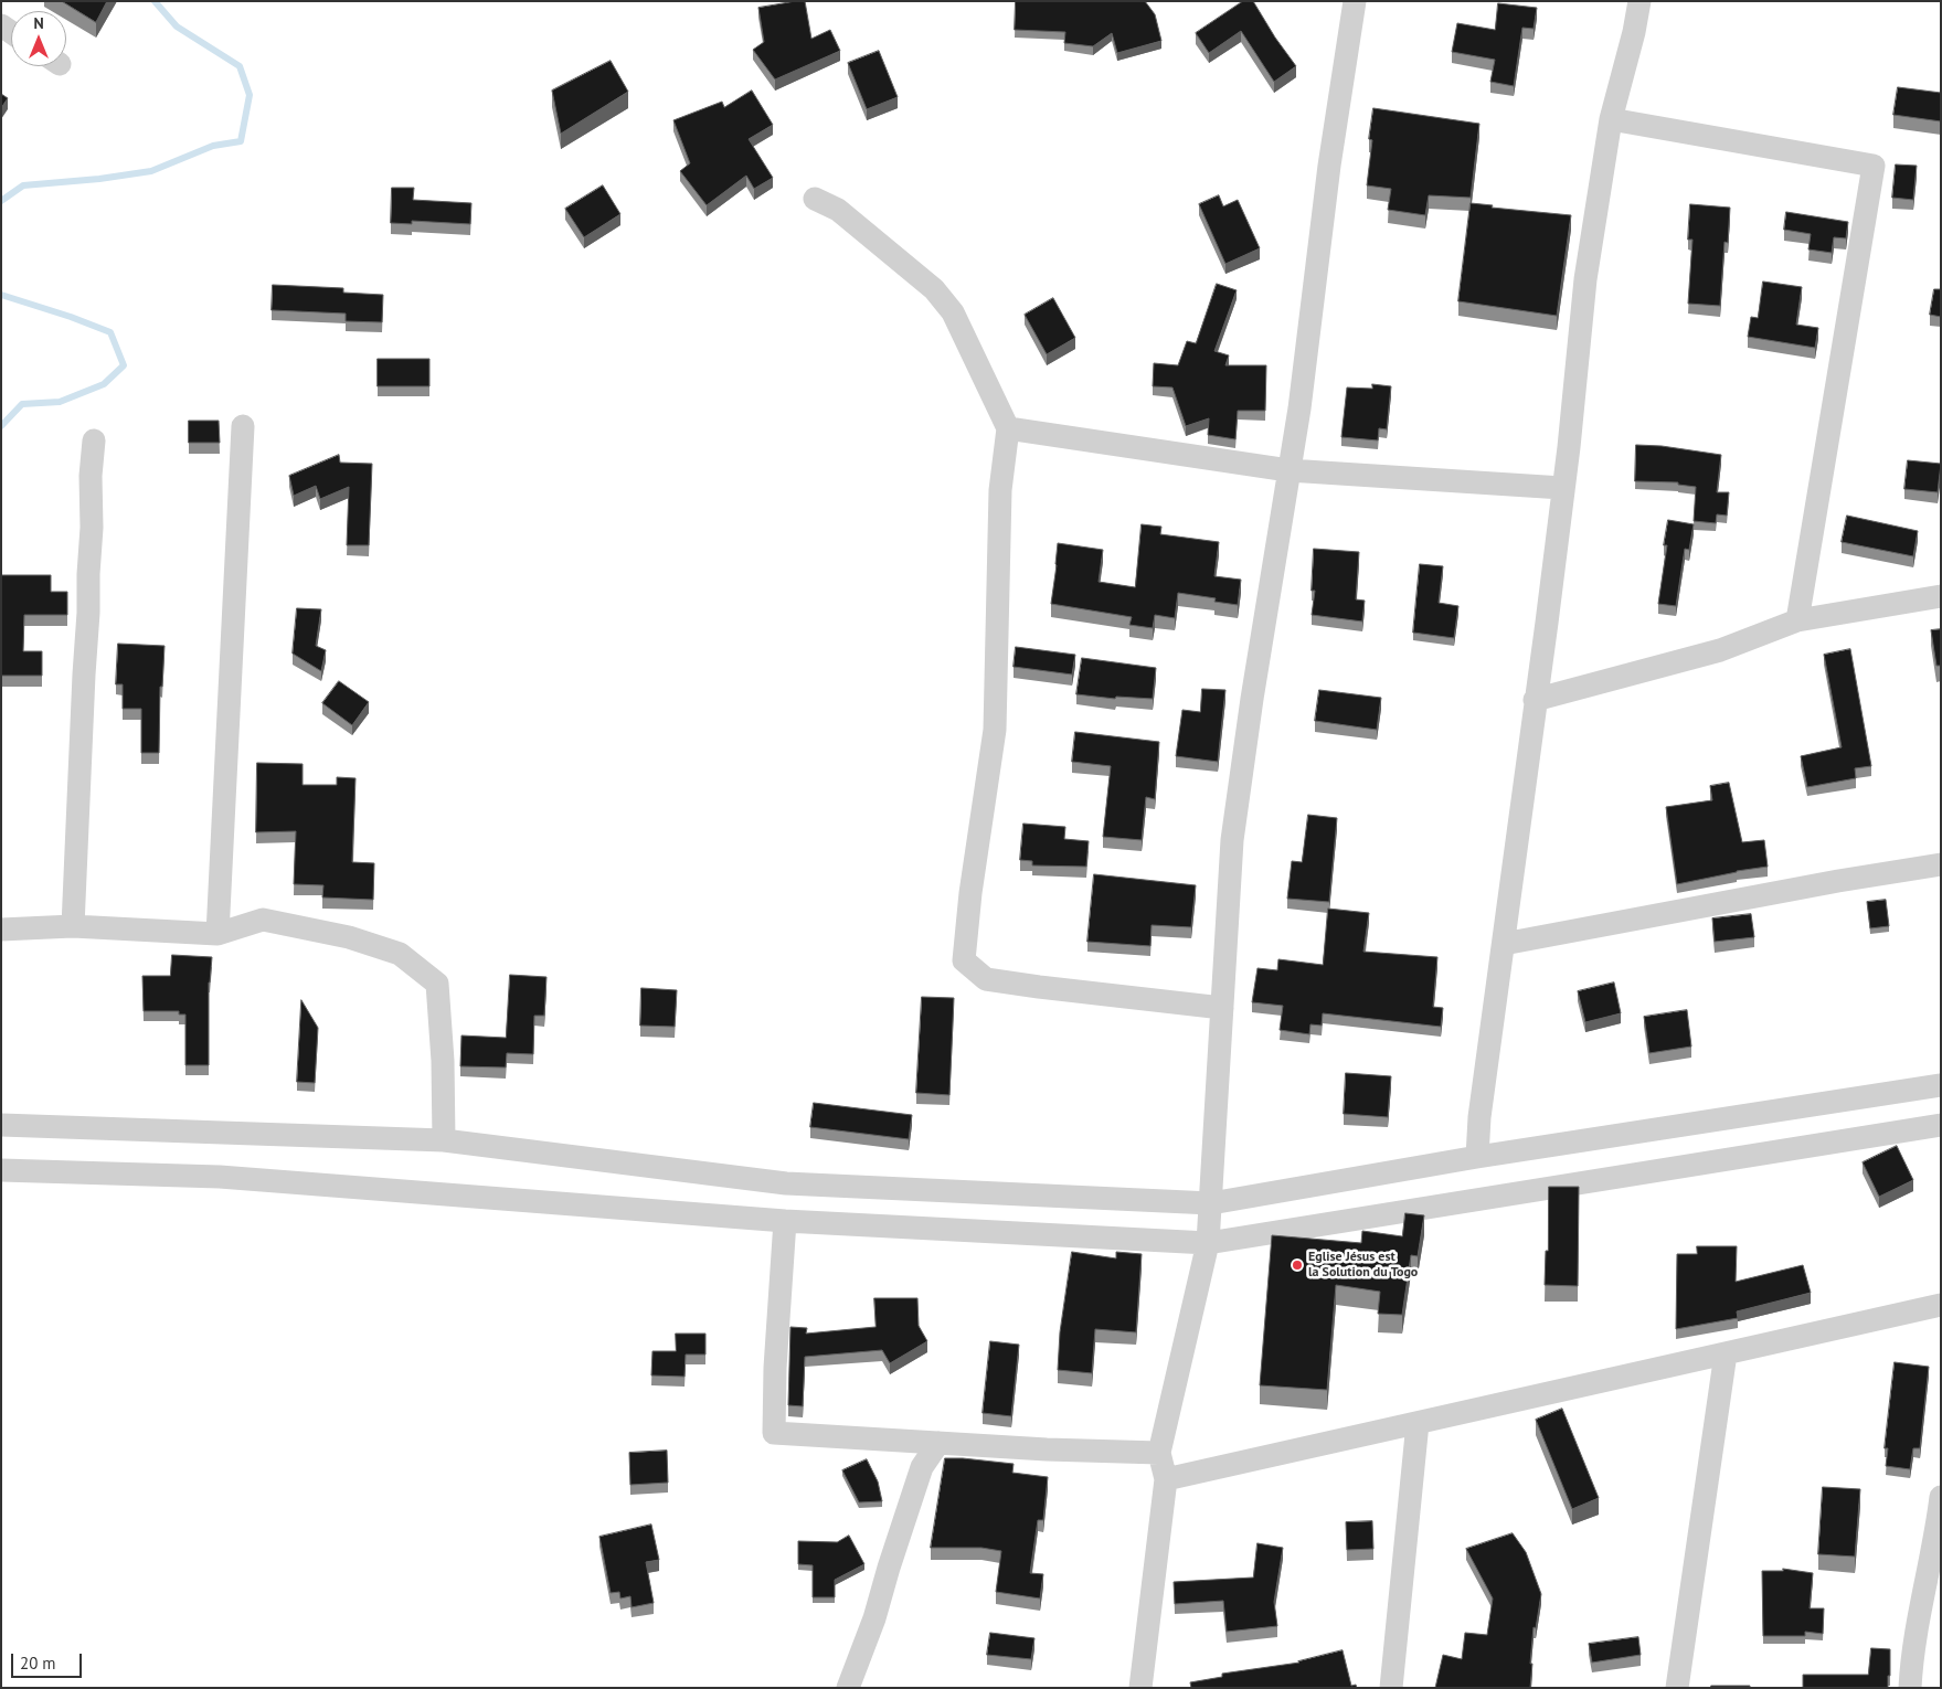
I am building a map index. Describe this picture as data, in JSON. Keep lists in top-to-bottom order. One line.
{"places":["Eglise Jésus est la Solution du Togo"],"scale_bar":"20 m","north":"top"}
